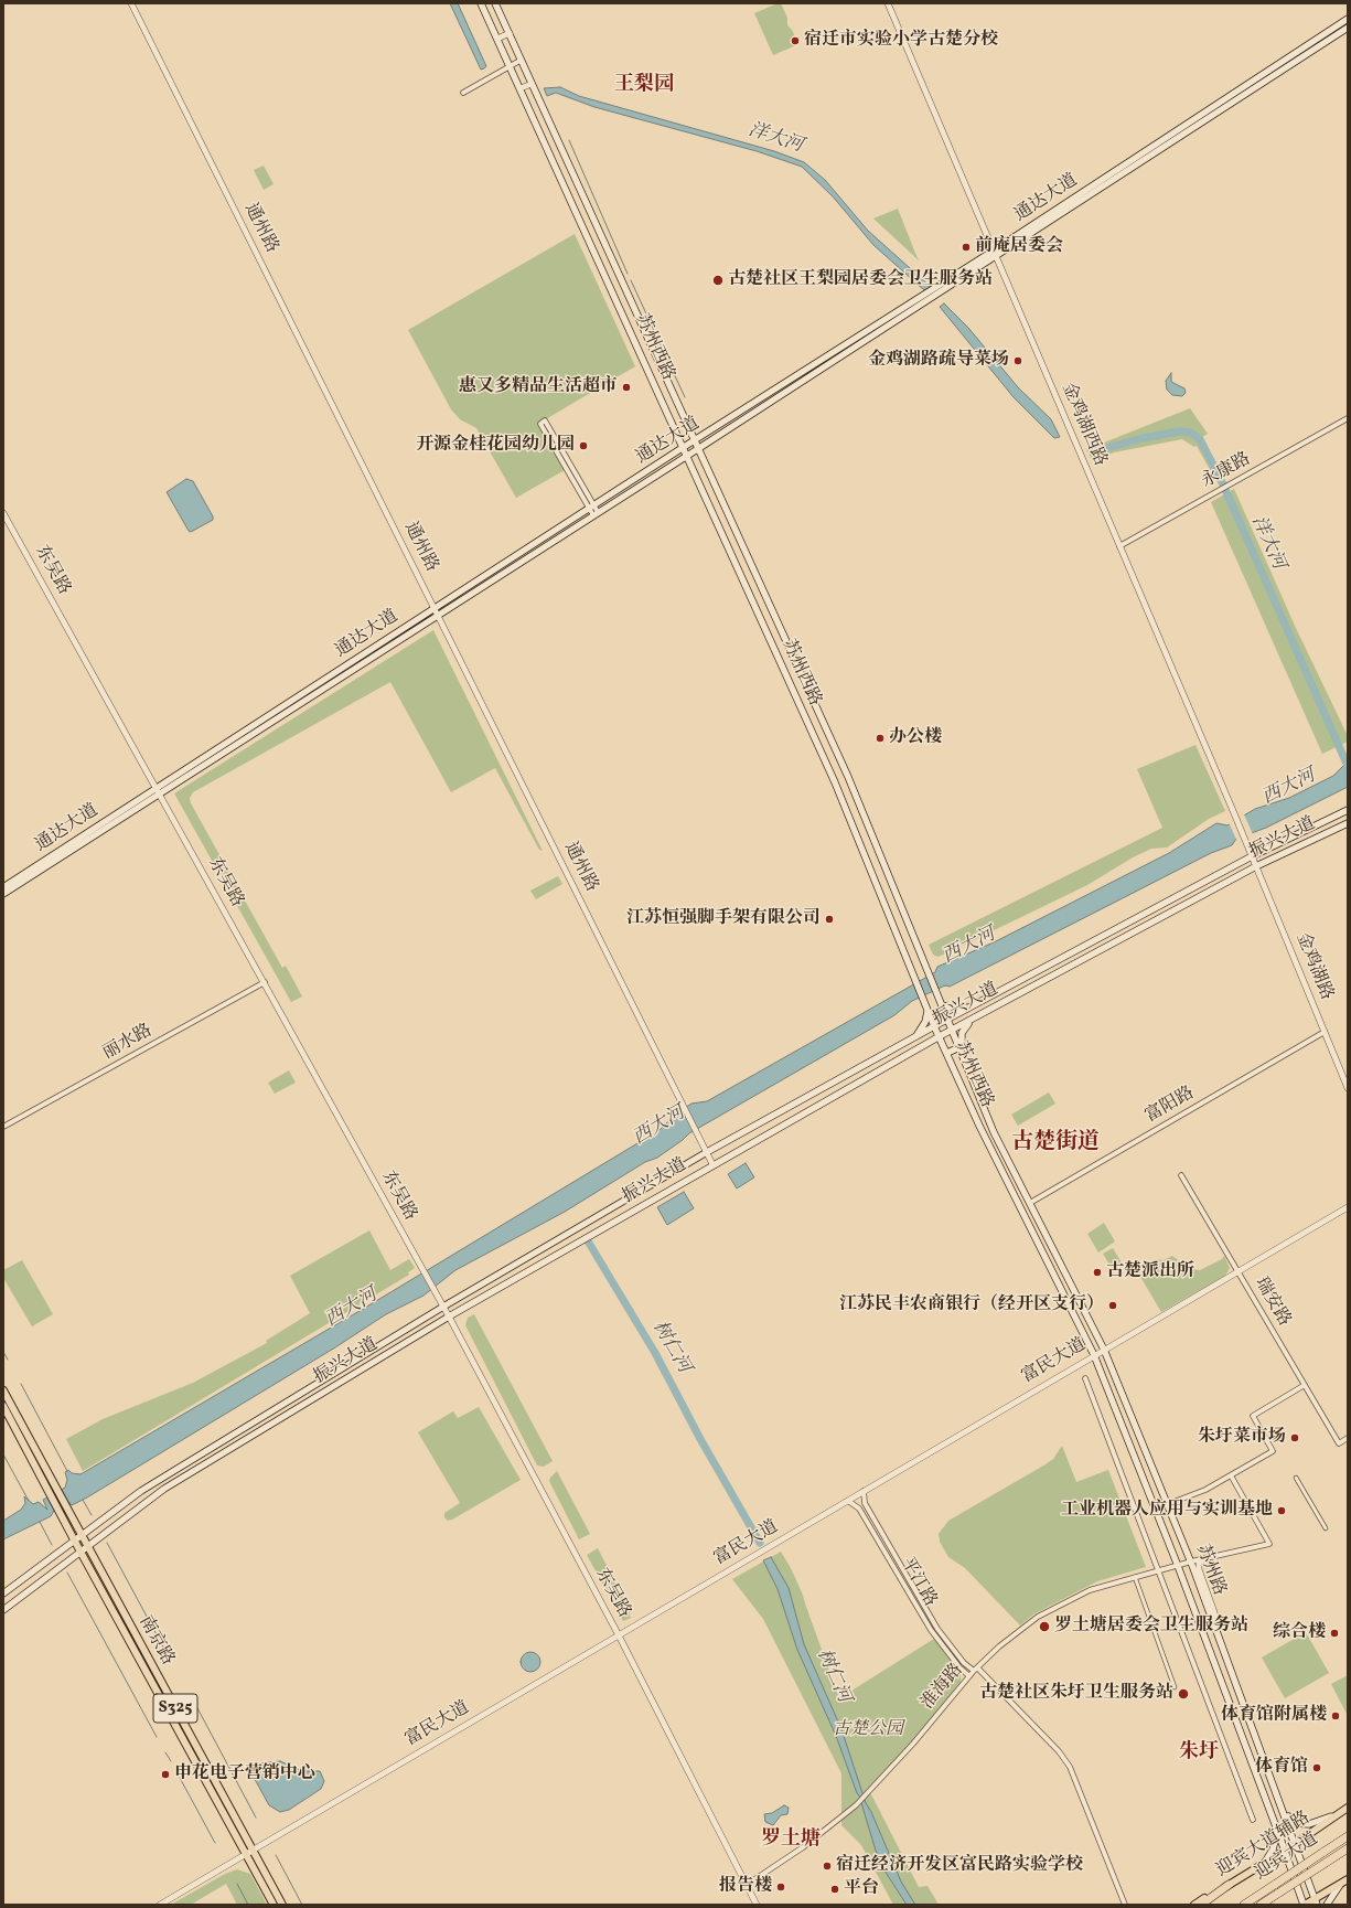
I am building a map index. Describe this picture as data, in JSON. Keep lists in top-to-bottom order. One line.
{"streets":{"highway":["迎宾大道"],"main road":["通达大道","苏州西路","振兴大道","苏州路","南京路","S325","迎宾大道辅路"],"street":["通州路","金鸡湖西路","永康路","东吴路","金鸡湖路","丽水路","富阳路","瑞安路","富民大道","平江路","淮海路"]},"crossings":[["通达大道","通州路"],["通达大道","苏州西路"],["通达大道","金鸡湖西路"],["通达大道","东吴路"],["通州路","振兴大道"],["苏州西路","振兴大道"],["苏州西路","富阳路"],["苏州西路","富民大道"],["苏州西路","苏州路"],["金鸡湖西路","永康路"],["金鸡湖西路","振兴大道"],["金鸡湖西路","金鸡湖路"],["东吴路","振兴大道"],["东吴路","丽水路"],["东吴路","富民大道"],["东吴路","淮海路"],["振兴大道","金鸡湖路"],["振兴大道","南京路"],["金鸡湖路","富阳路"],["瑞安路","富民大道"],["富民大道","苏州路"],["富民大道","平江路"],["富民大道","南京路"],["苏州路","淮海路"],["苏州路","迎宾大道辅路"],["平江路","淮海路"]],"districts":["王梨园","古楚街道","朱圩","罗土塘"],"water":["洋大河","西大河","树仁河"],"parks":["古楚公园"],"places":["宿迁市实验小学古楚分校","前庵居委会","古楚社区王梨园居委会卫生服务站","金鸡湖路疏导菜场","惠又多精品生活超市","开源金桂花园幼儿园","办公楼","江苏恒强脚手架有限公司","古楚派出所","江苏民丰农商银行（经开区支行）","朱圩菜市场","工业机器人应用与实训基地","罗土塘居委会卫生服务站","综合楼","古楚社区朱圩卫生服务站","体育馆附属楼","体育馆","申花电子营销中心","宿迁经济开发区富民路实验学校","报告楼","平台"]}
